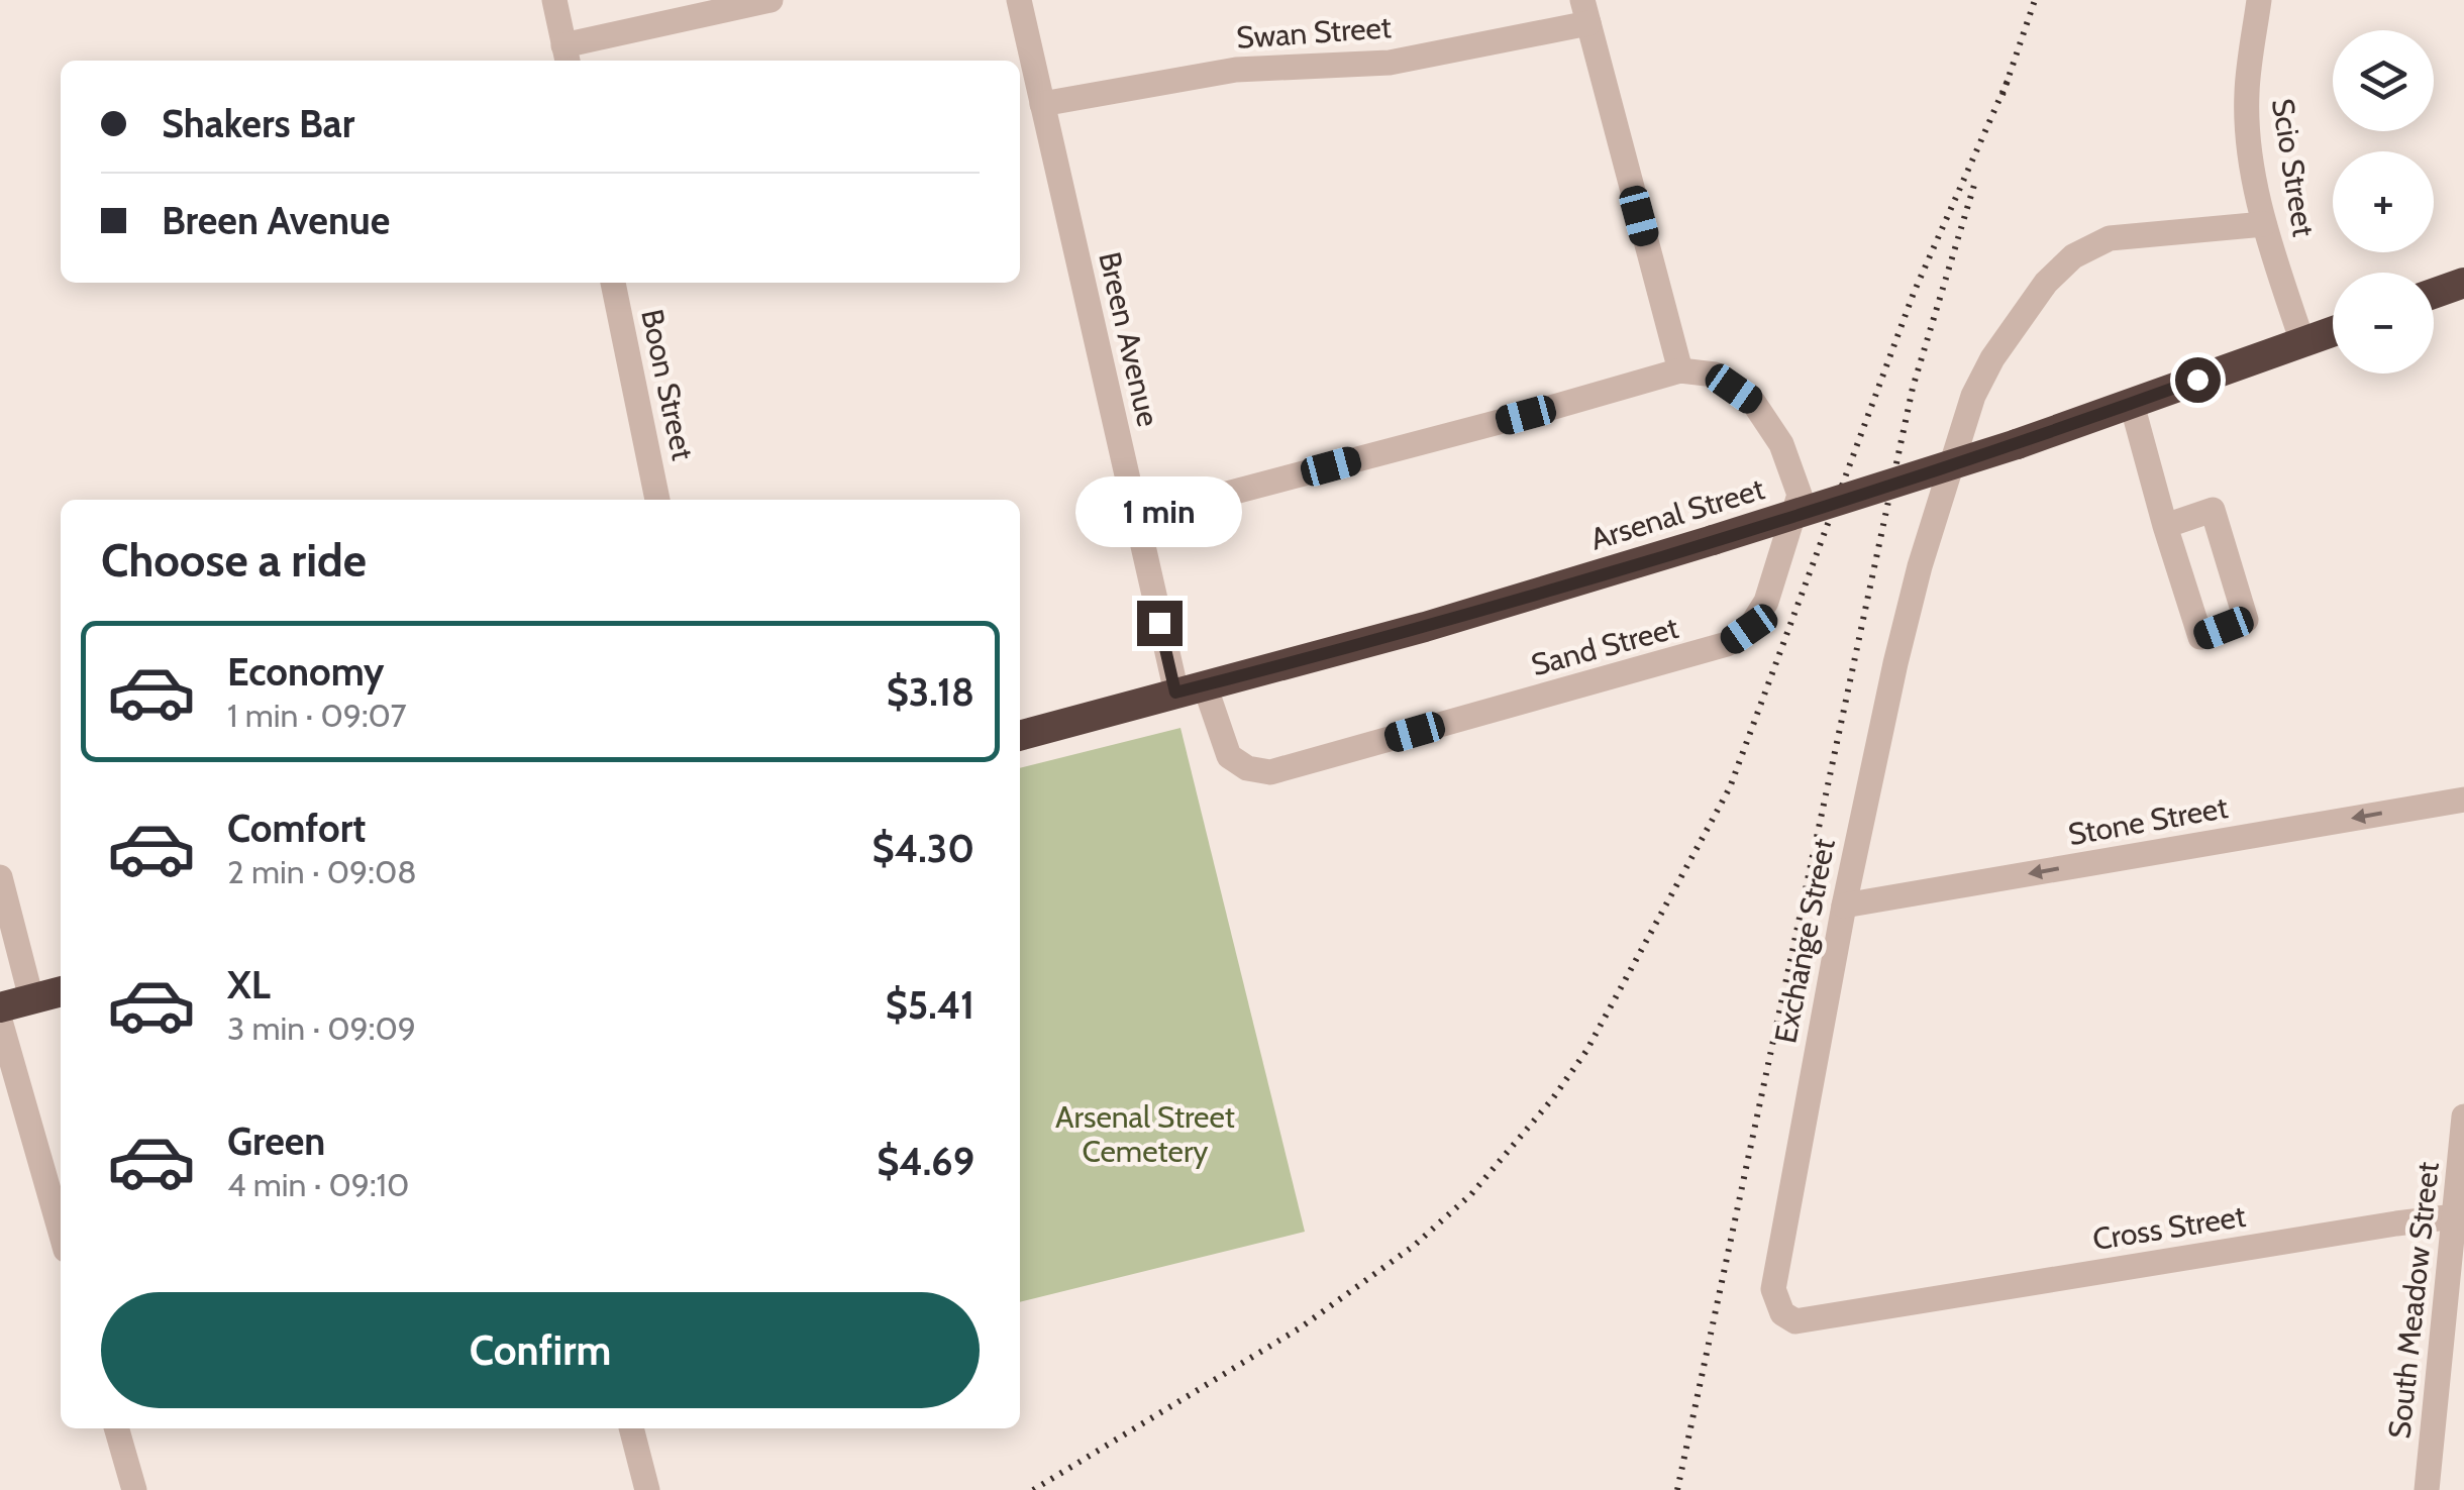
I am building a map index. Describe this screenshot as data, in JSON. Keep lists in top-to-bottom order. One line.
{"streets":{"highway":["Arsenal Street"],"street":["Swan Street","Scio Street","Breen Avenue","Boon Street","Sand Street","Stone Street","Exchange Street","Cross Street","South Meadow Street"]},"crossings":[["Swan Street","Breen Avenue"],["Scio Street","Arsenal Street"],["Scio Street","Exchange Street"],["Breen Avenue","Arsenal Street"],["Breen Avenue","Sand Street"],["Arsenal Street","Sand Street"],["Stone Street","Exchange Street"],["Exchange Street","Cross Street"],["Cross Street","South Meadow Street"]],"one_way":["Stone Street"],"parks":["Arsenal Street Cemetery"],"page":{"map_buttons":["+","−"],"banner":["Shakers Bar","Breen Avenue"],"bubble":"1 min","heading":"Choose a ride","list":[{"name":"Economy","note":"1 min · 09:07","value":"$3.18"},{"name":"Comfort","note":"2 min · 09:08","value":"$4.30"},{"name":"XL","note":"3 min · 09:09","value":"$5.41"},{"name":"Green","note":"4 min · 09:10","value":"$4.69"}],"buttons":"Confirm"}}
